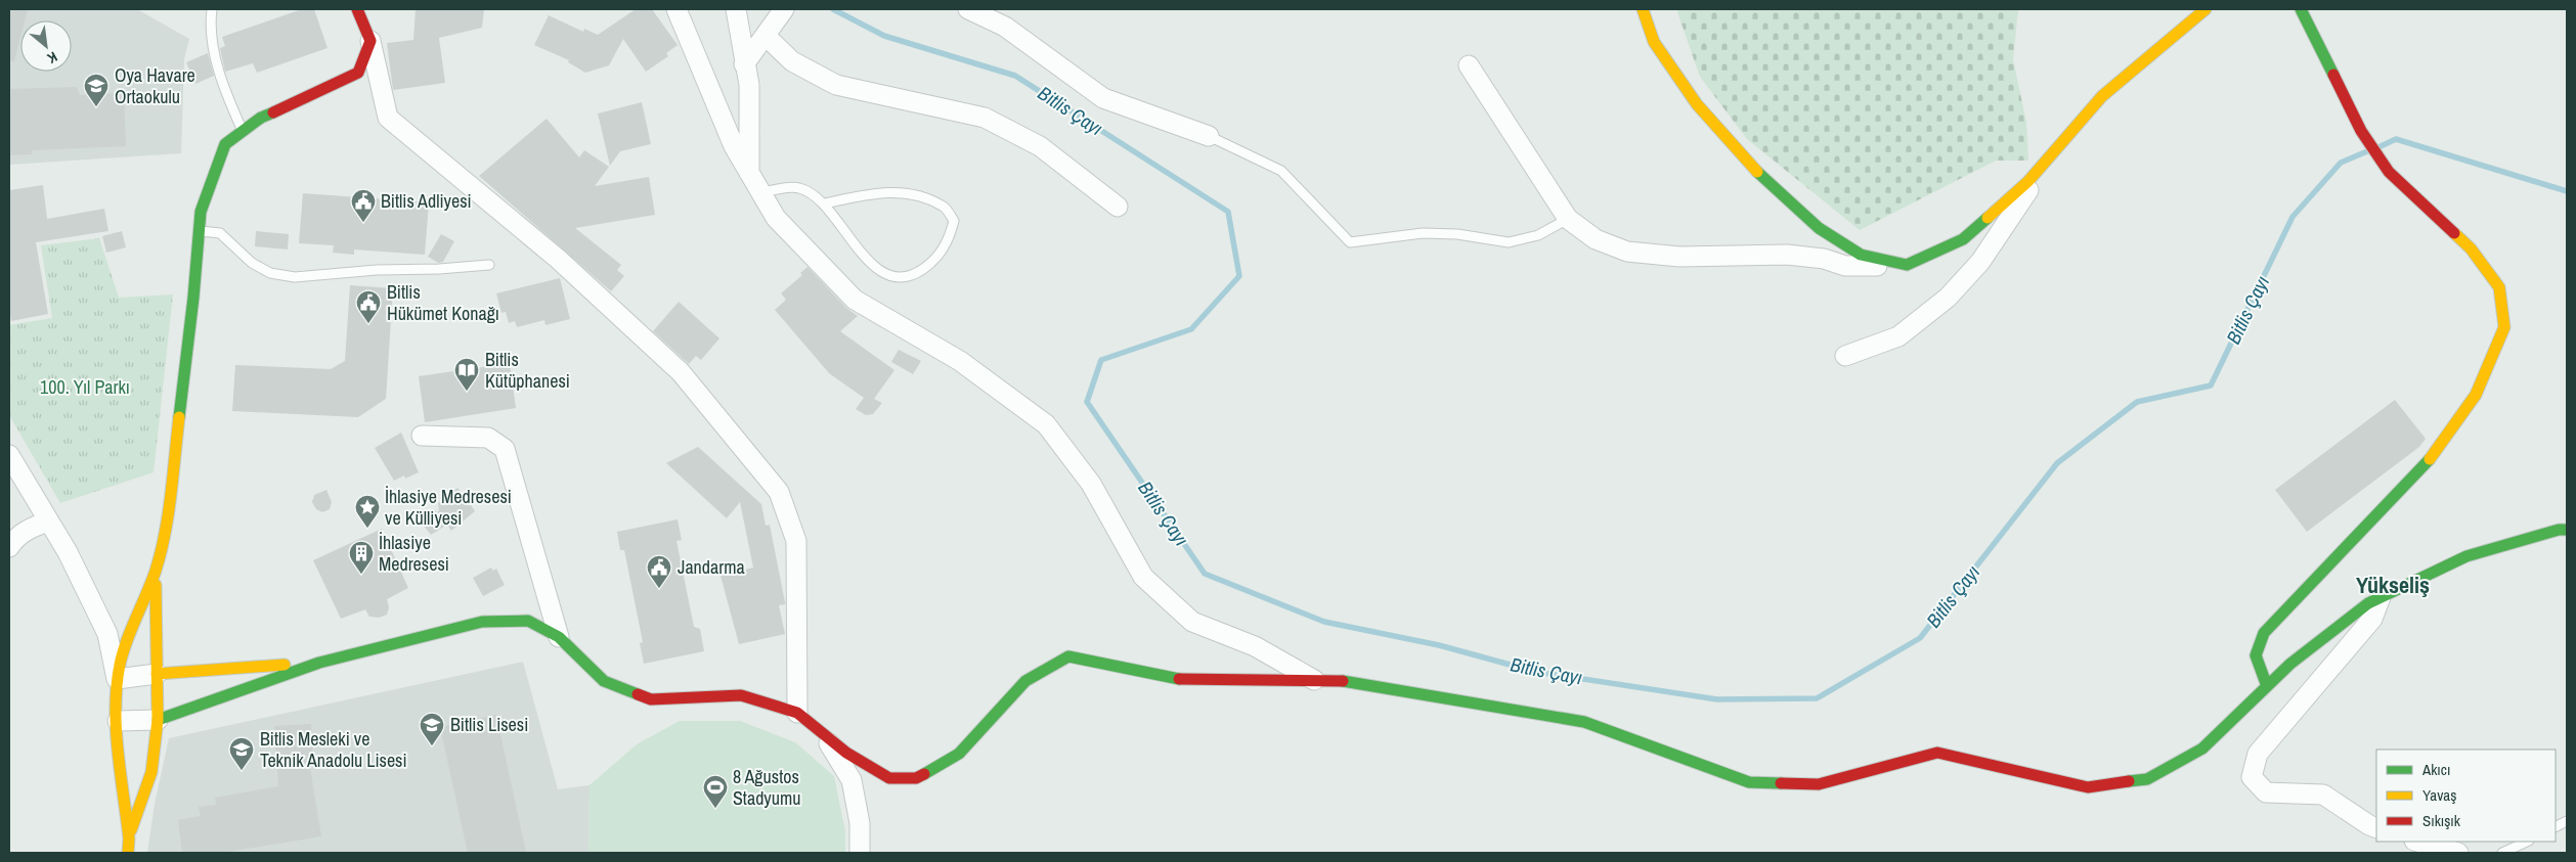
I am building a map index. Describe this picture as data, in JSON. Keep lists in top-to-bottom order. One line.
{"districts":["Yükseliş"],"water":["Bitlis Çayı"],"parks":["100. Yıl Parkı"],"places":{"school or university":["Oya Havare Ortaokulu","Bitlis Lisesi","Bitlis Mesleki ve Teknik Anadolu Lisesi"],"public building":["Bitlis Adliyesi","Bitlis Hükümet Konağı","Jandarma"],"library":["Bitlis Kütüphanesi"],"place":["İhlasiye Medresesi ve Külliyesi"],"building":["İhlasiye Medresesi"],"sports":["8 Ağustos Stadyumu"]},"legend":["Akıcı","Yavaş","Sıkışık"],"north":"bottom right"}
